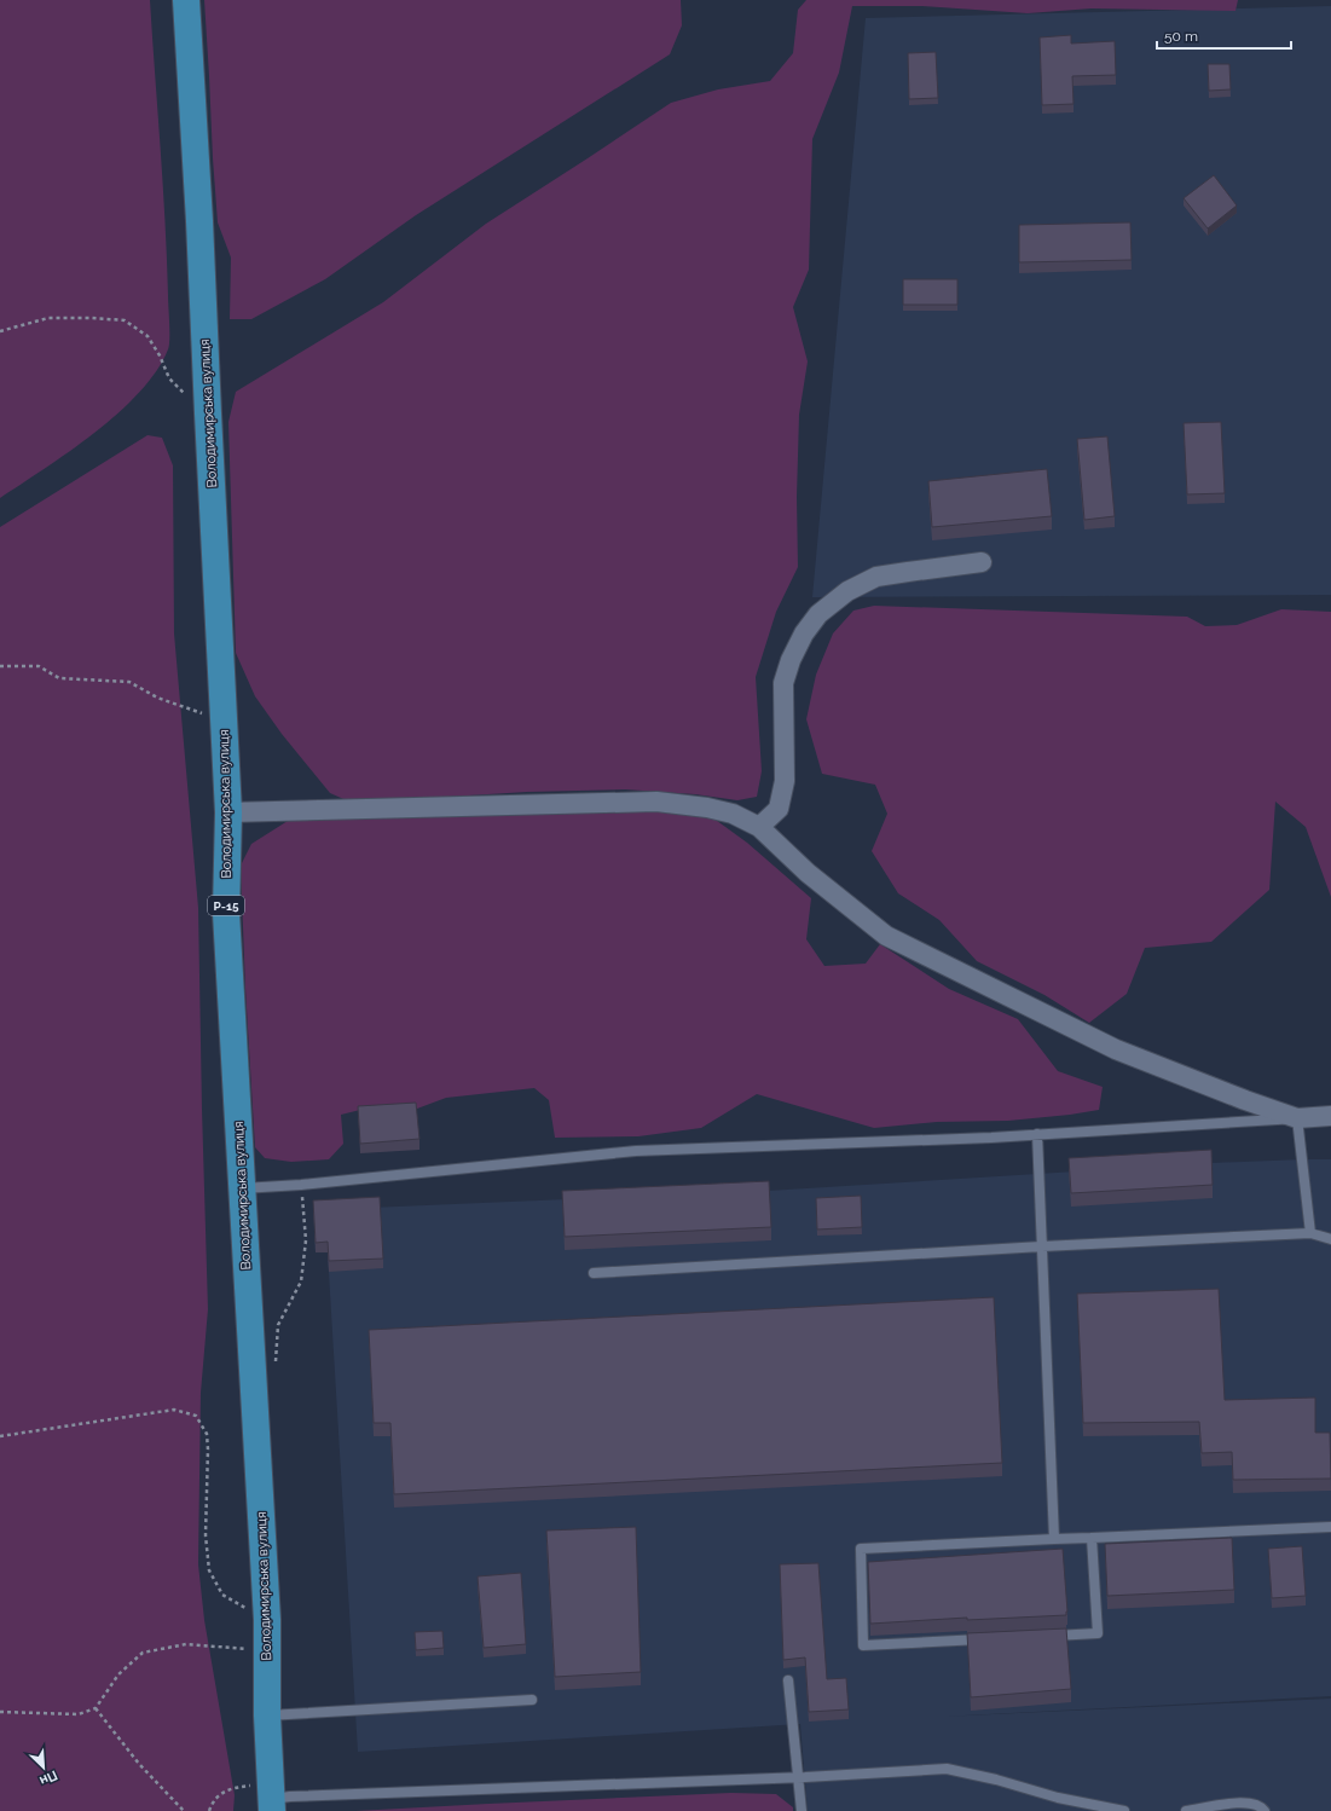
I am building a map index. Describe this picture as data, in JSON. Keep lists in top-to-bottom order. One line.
{"streets":{"main road":["Володимирська вулиця","Р-15"]},"scale_bar":"50 m","north":"bottom right"}
